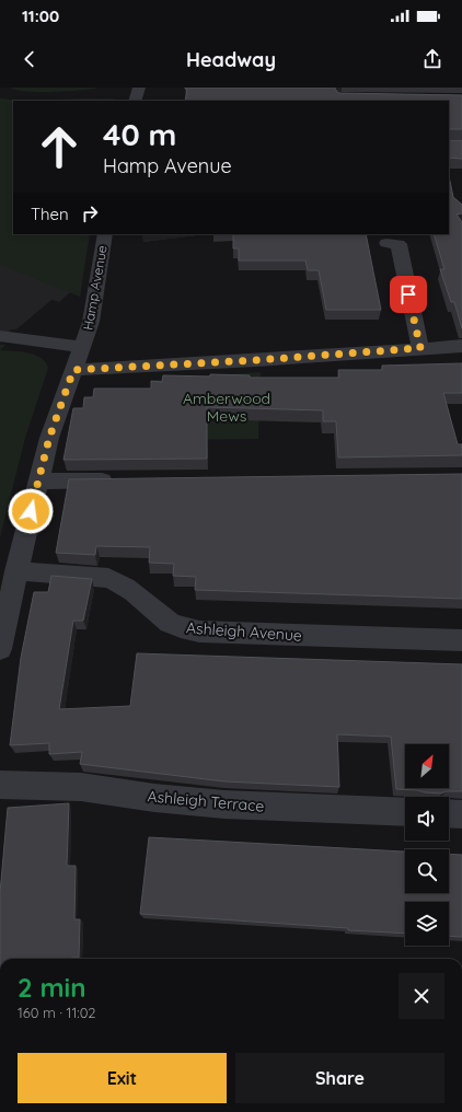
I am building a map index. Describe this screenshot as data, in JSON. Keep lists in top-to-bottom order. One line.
{"streets":{"street":["Hamp Avenue","Ashleigh Avenue","Ashleigh Terrace"]},"crossings":[["Hamp Avenue","Ashleigh Avenue"]],"parks":["Amberwood Mews"],"north":"top right","page":{"status":"11:00","header":"Headway","turn":["40 m","Hamp Avenue"],"then":"Then","heading":["2 min","160 m · 11:02"],"buttons":["Exit","Share"]}}
